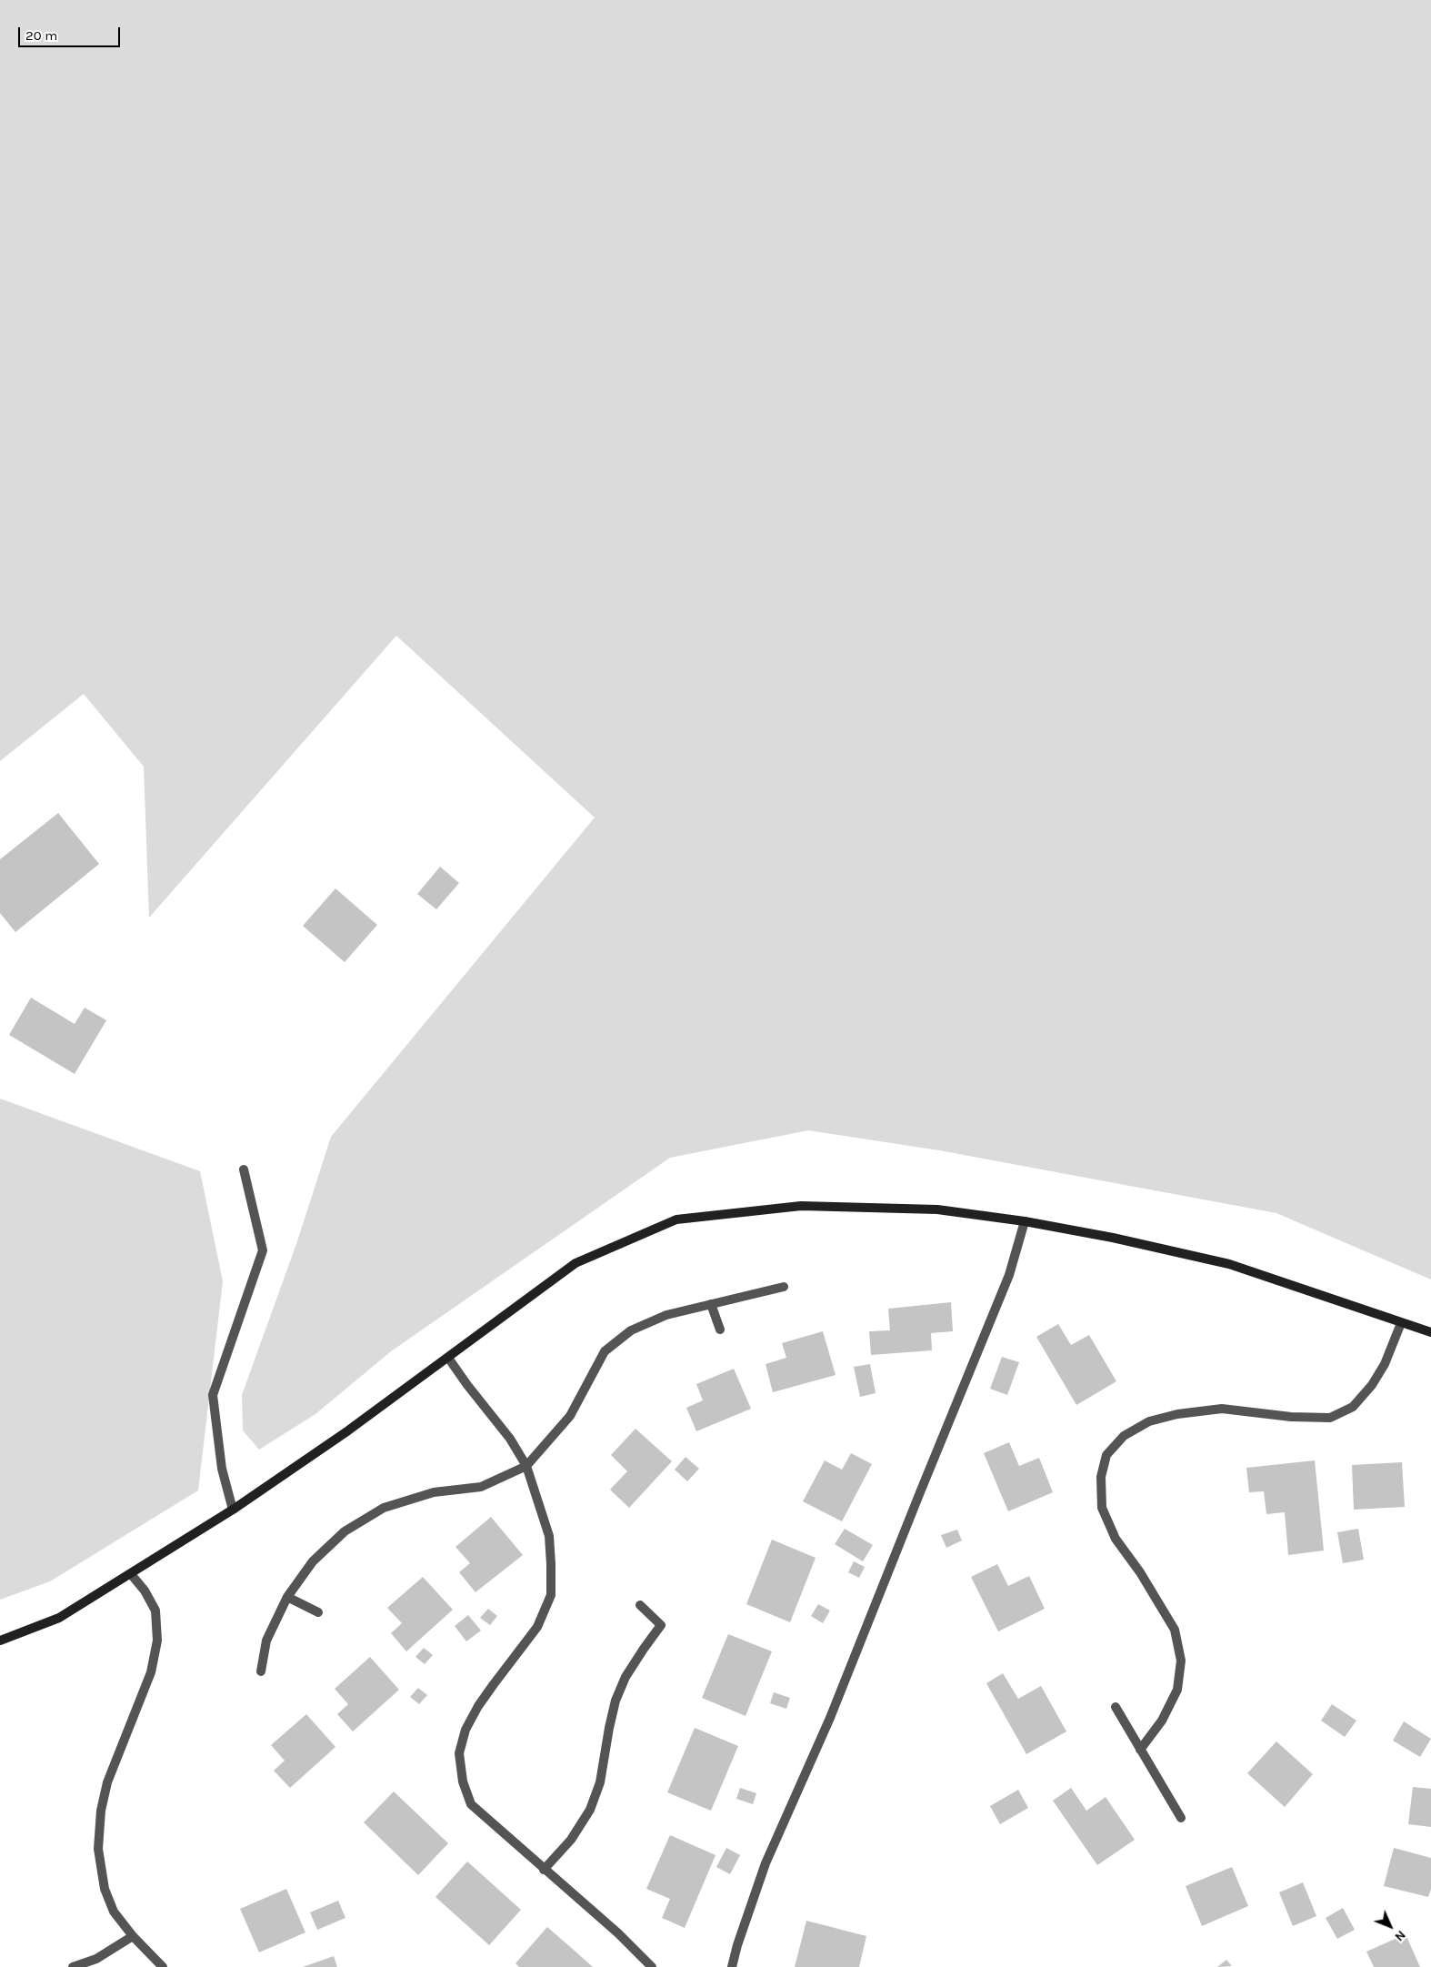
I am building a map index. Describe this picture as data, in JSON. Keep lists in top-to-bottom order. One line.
{"scale_bar":"20 m","north":"bottom right"}
